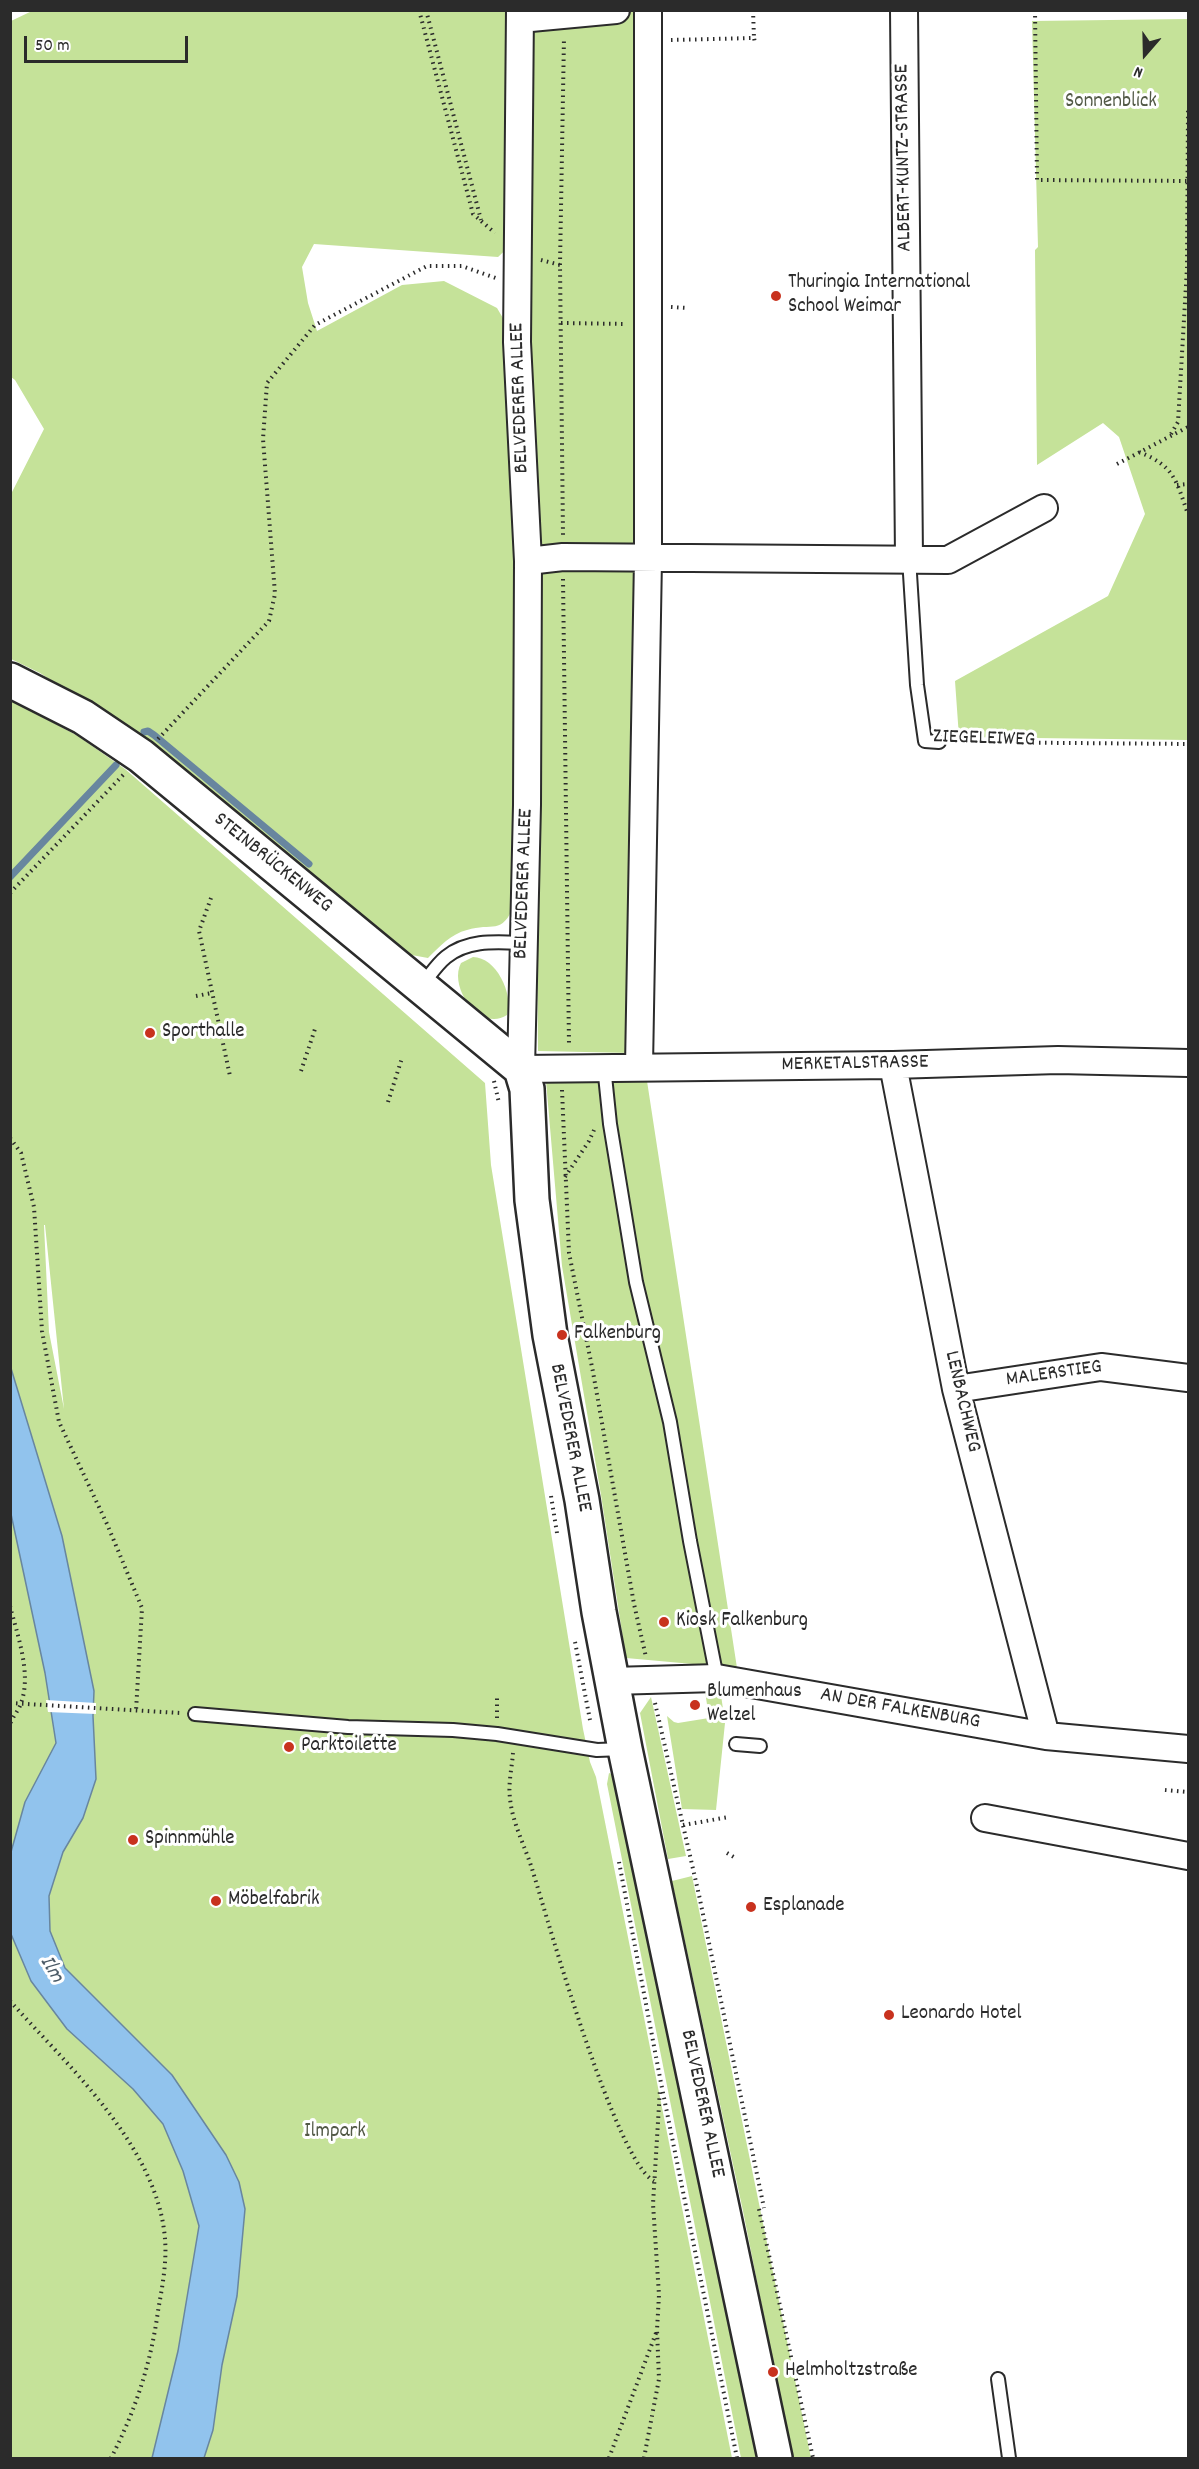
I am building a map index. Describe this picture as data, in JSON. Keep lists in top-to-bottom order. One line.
{"streets":{"street":["ALBERT-KUNTZ-STRASSE","BELVEDERER ALLEE","STEINBRÜCKENWEG","MERKETALSTRASSE","MALERSTIEG","LENBACHWEG","AN DER FALKENBURG"],"lane":["ZIEGELEIWEG"]},"crossings":[["ALBERT-KUNTZ-STRASSE","ZIEGELEIWEG"],["BELVEDERER ALLEE","STEINBRÜCKENWEG"],["BELVEDERER ALLEE","MERKETALSTRASSE"],["BELVEDERER ALLEE","AN DER FALKENBURG"],["STEINBRÜCKENWEG","MERKETALSTRASSE"],["MERKETALSTRASSE","LENBACHWEG"],["MALERSTIEG","LENBACHWEG"],["LENBACHWEG","AN DER FALKENBURG"]],"water":["Ilm"],"parks":["Sonnenblick","Ilmpark"],"places":["Thuringia International School Weimar","Sporthalle","Falkenburg","Kiosk Falkenburg","Blumenhaus Welzel","Parktoilette","Spinnmühle","Möbelfabrik","Esplanade","Leonardo Hotel","Helmholtzstraße"],"scale_bar":"50 m","north":"bottom"}
